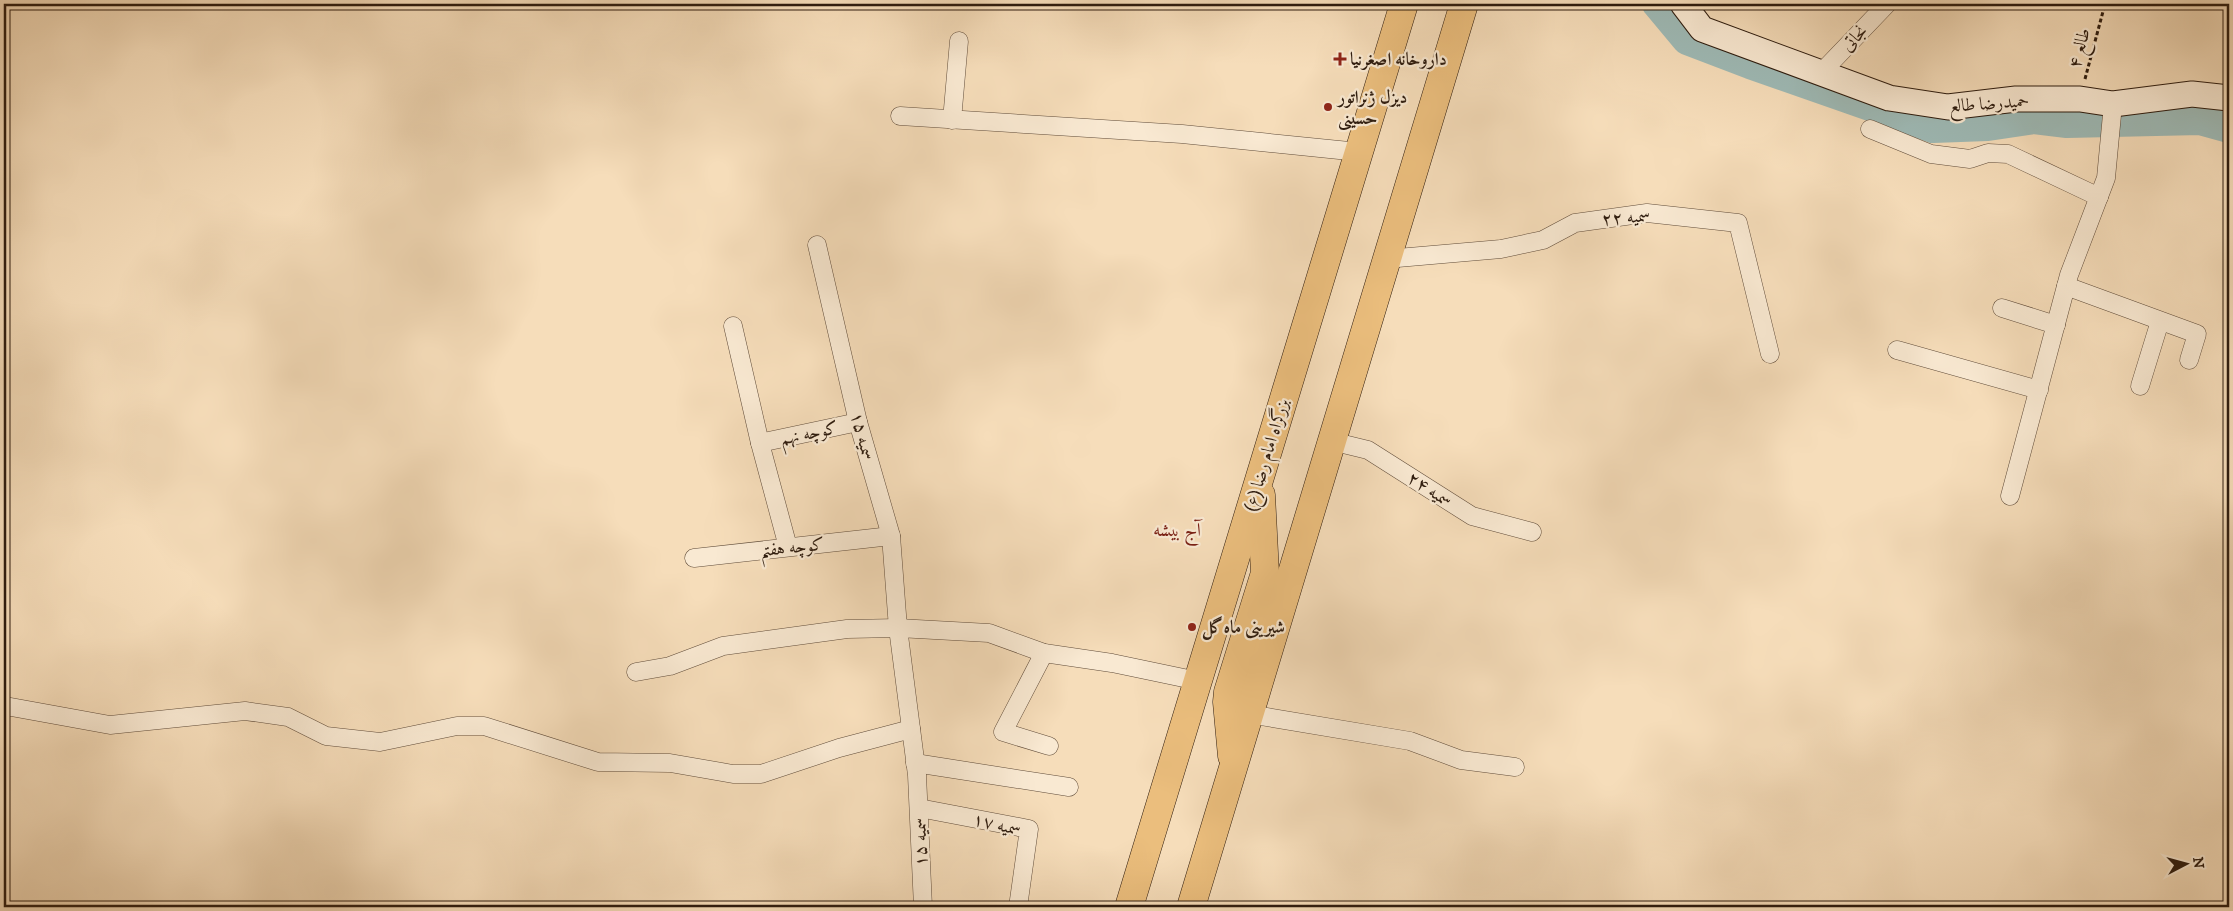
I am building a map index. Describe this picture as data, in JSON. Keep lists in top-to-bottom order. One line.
{"streets":{"highway":["بزرگراه امام رضا (ع)"],"main road":["حمیدرضا طالع"],"street":["نجاتی","سمیه ۲۲","کوچه نهم","سمیه ۱۵","سمیه ۲۴","کوچه هفتم","سمیه ۱۷"],"path":["طالع ۴"]},"crossings":[["نجاتی","حمیدرضا طالع"],["طالع ۴","حمیدرضا طالع"],["کوچه نهم","سمیه ۱۵"],["سمیه ۱۵","کوچه هفتم"],["سمیه ۱۵","سمیه ۱۷"]],"districts":["آج بیشه"],"places":{"health":["داروخانه اصغرنیا"],"other":["دیزل ژنراتور حسینی","شیرینی ماه‌گل"]},"north":"right"}
